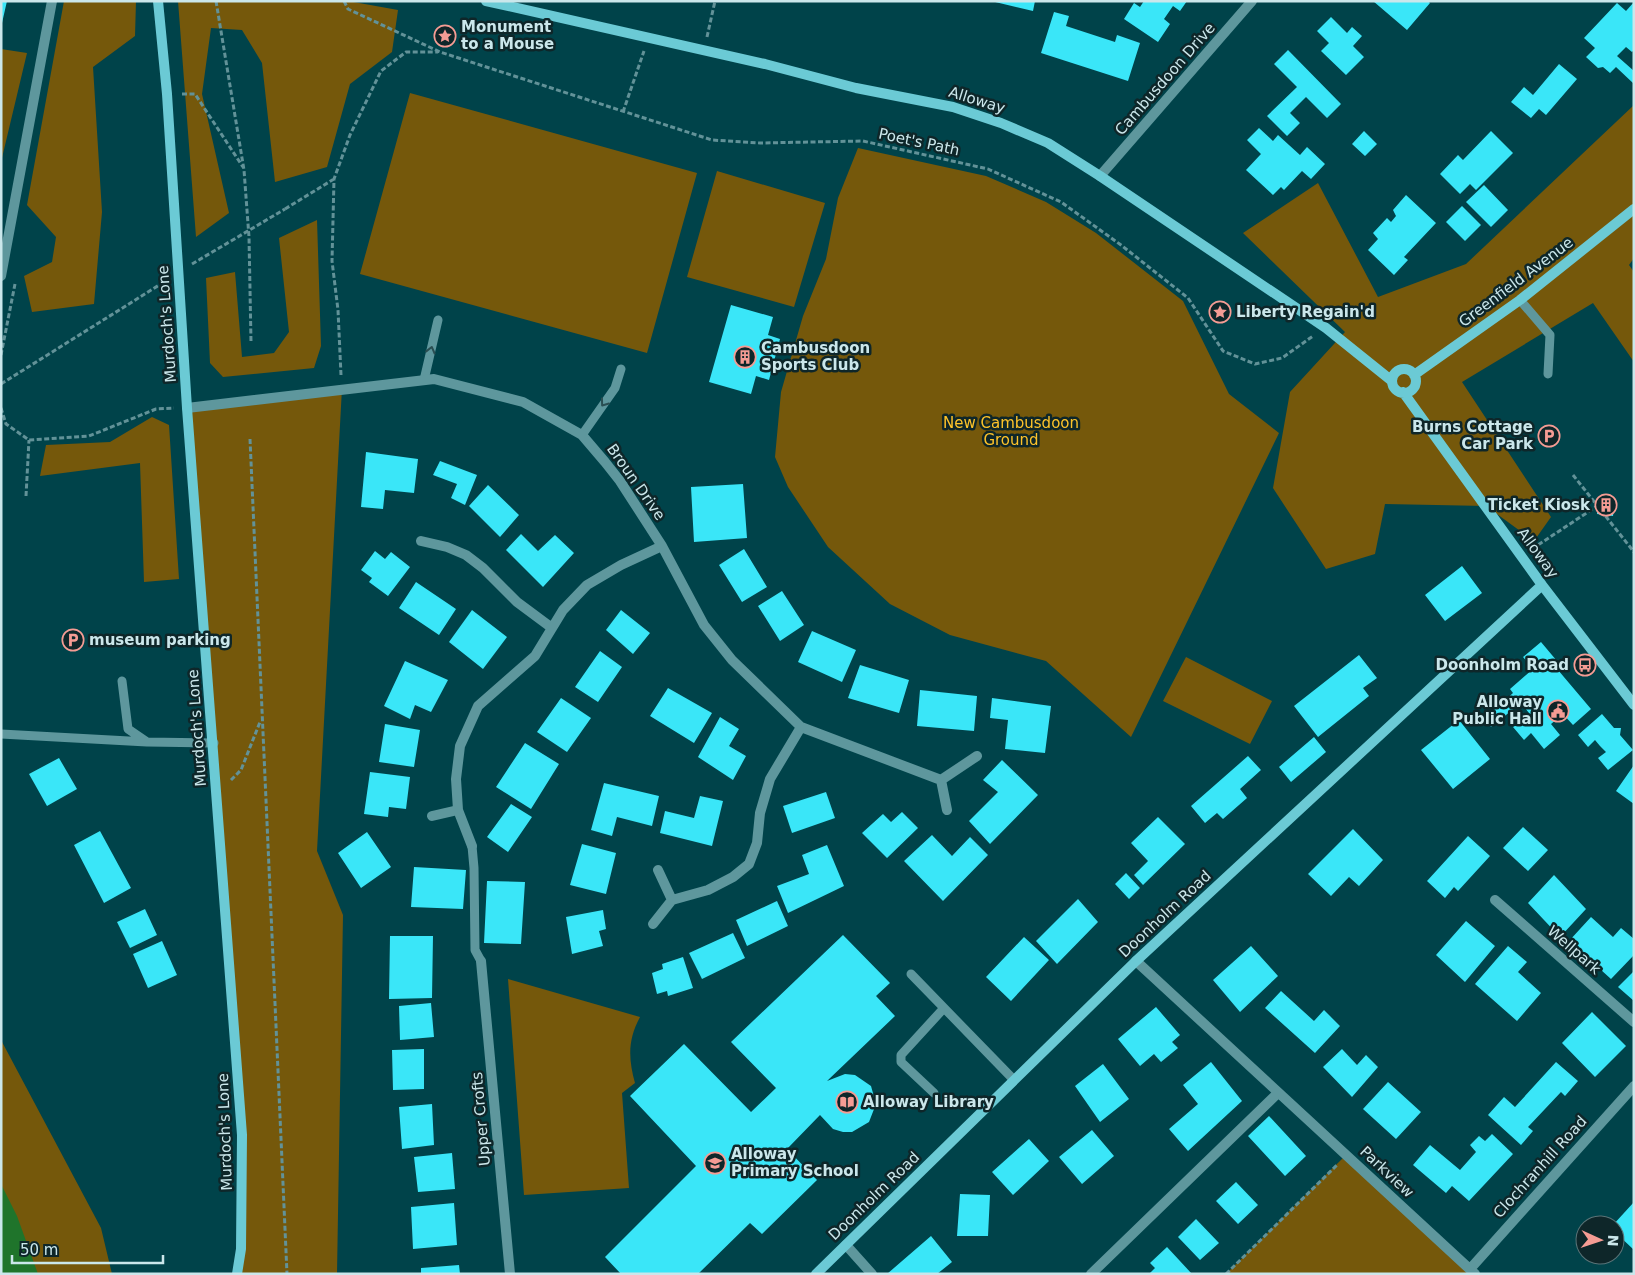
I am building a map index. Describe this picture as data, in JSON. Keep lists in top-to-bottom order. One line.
{"streets":{"street":["Cambusdoon Drive","Alloway","Greenfield Avenue","Murdoch's Lone","Broun Drive","Doonholm Road","Wellpark","Upper Crofts","Clochranhill Road","Parkview"],"path":["Poet's Path"]},"crossings":[["Cambusdoon Drive","Alloway"],["Alloway","Poet's Path"],["Alloway","Greenfield Avenue"],["Alloway","Doonholm Road"],["Murdoch's Lone","Broun Drive"],["Doonholm Road","Parkview"],["Clochranhill Road","Parkview"]],"parks":["New Cambusdoon Ground"],"places":{"place":["Monument to a Mouse","Liberty Regain'd"],"building":["Cambusdoon Sports Club","Ticket Kiosk"],"parking":["Burns Cottage Car Park","museum parking"],"bus stop":["Doonholm Road"],"public building":["Alloway Public Hall"],"library":["Alloway Library"],"school or university":["Alloway Primary School"]},"scale_bar":"50 m","north":"right"}
